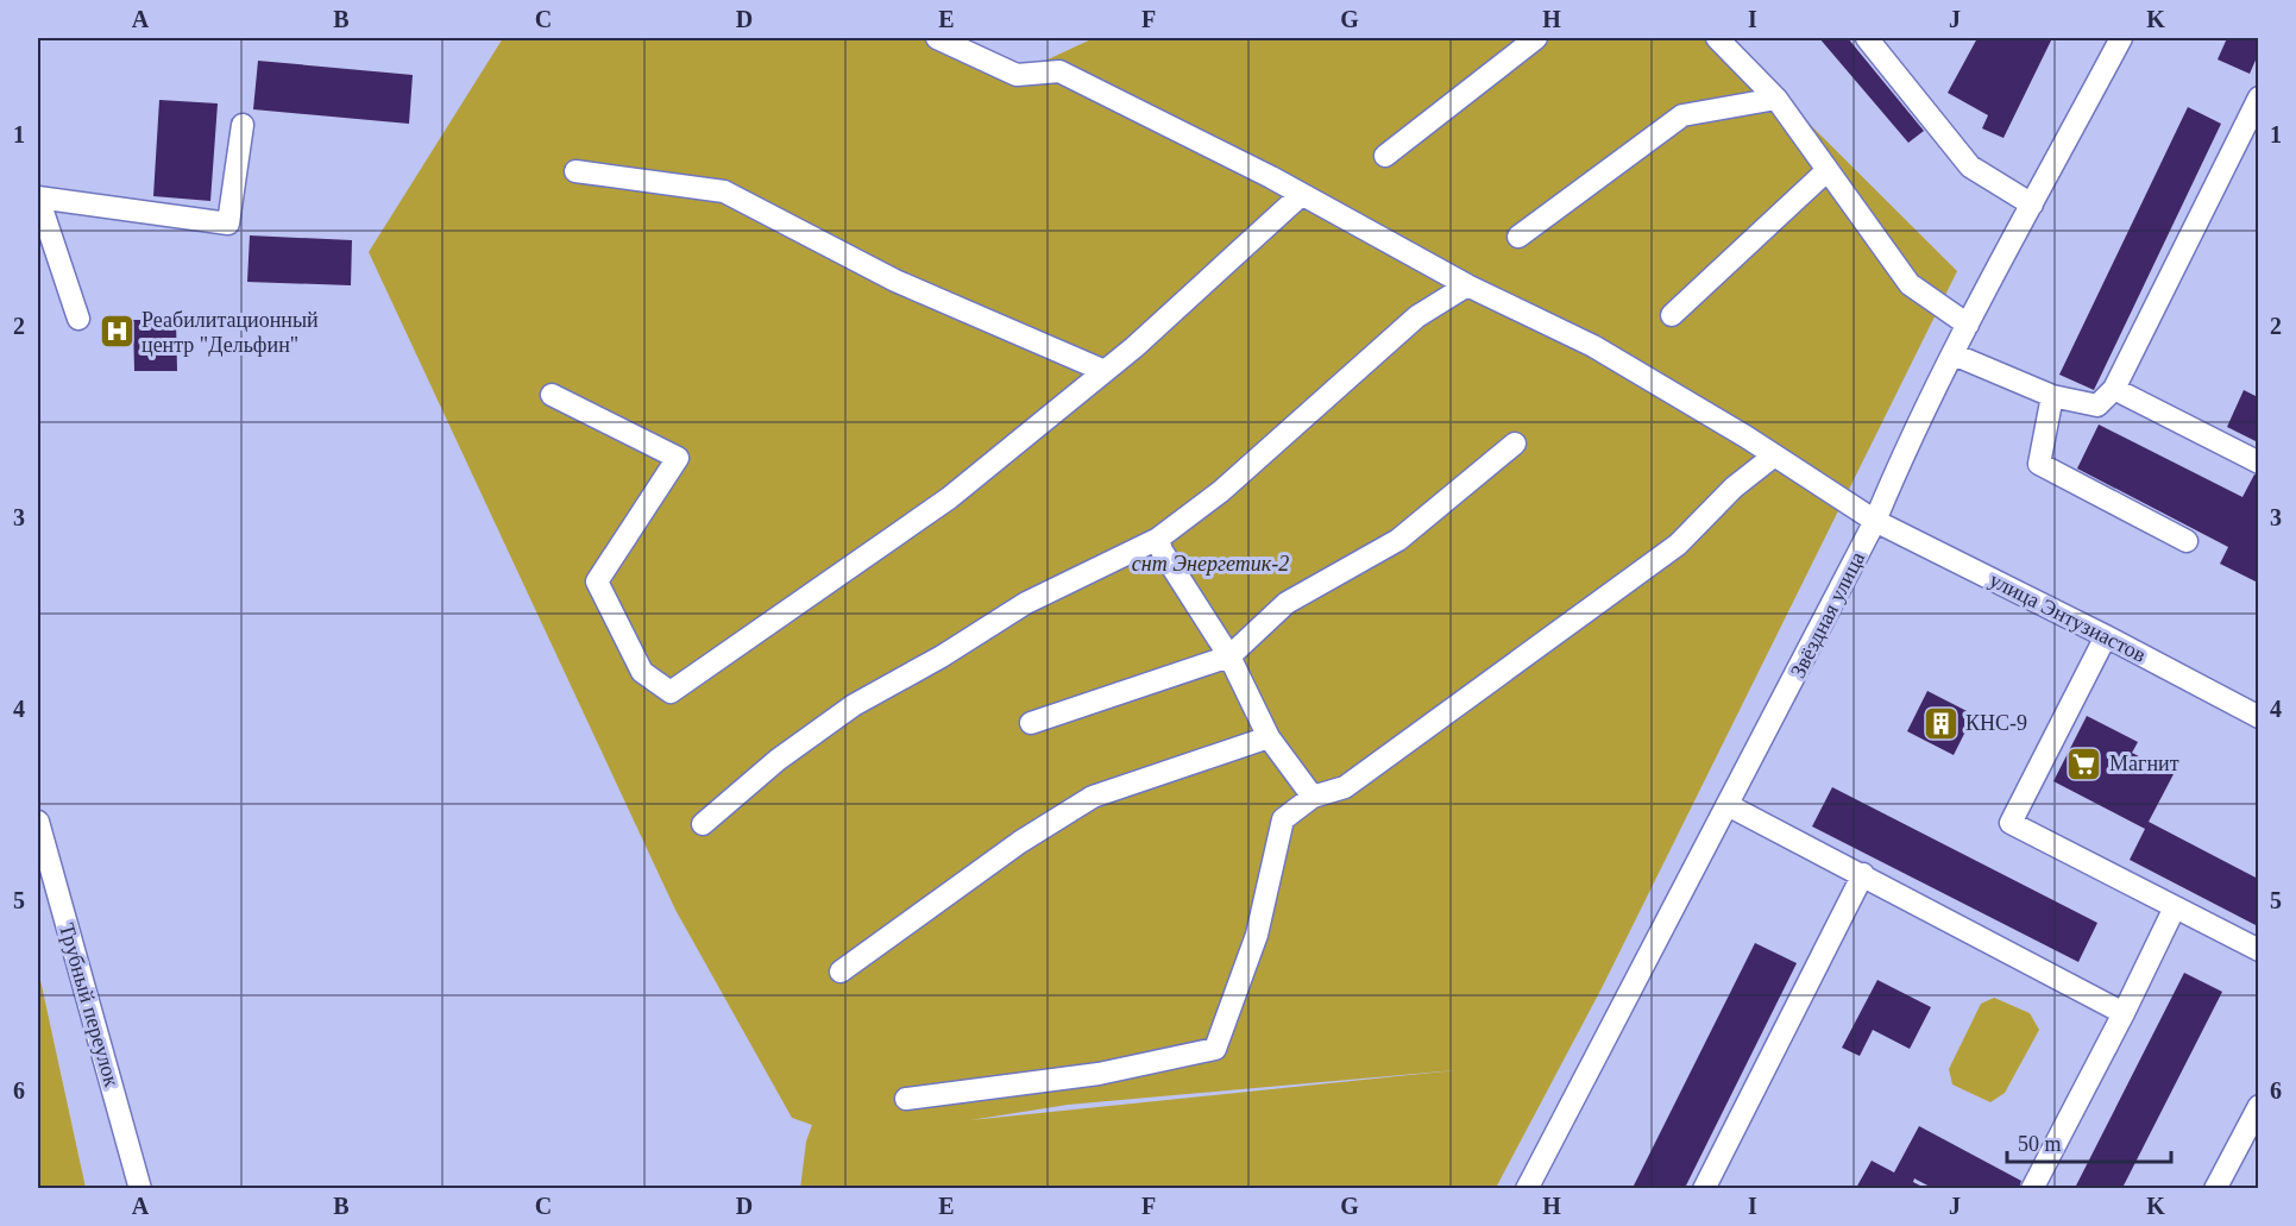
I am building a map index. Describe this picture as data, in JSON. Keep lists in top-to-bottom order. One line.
{"streets":{"street":["Звёздная улица","улица Энтузиастов","Трубный переулок"]},"crossings":[["Звёздная улица","улица Энтузиастов"]],"parks":["снт Энергетик-2"],"places":{"hospital":["Реабилитационный центр \"Дельфин\""],"building":["КНС-9"],"supermarket":["Магнит"]},"scale_bar":"50 m","grid":{"columns":["A","B","C","D","E","F","G","H","I","J","K"],"rows":["1","2","3","4","5","6"]}}
